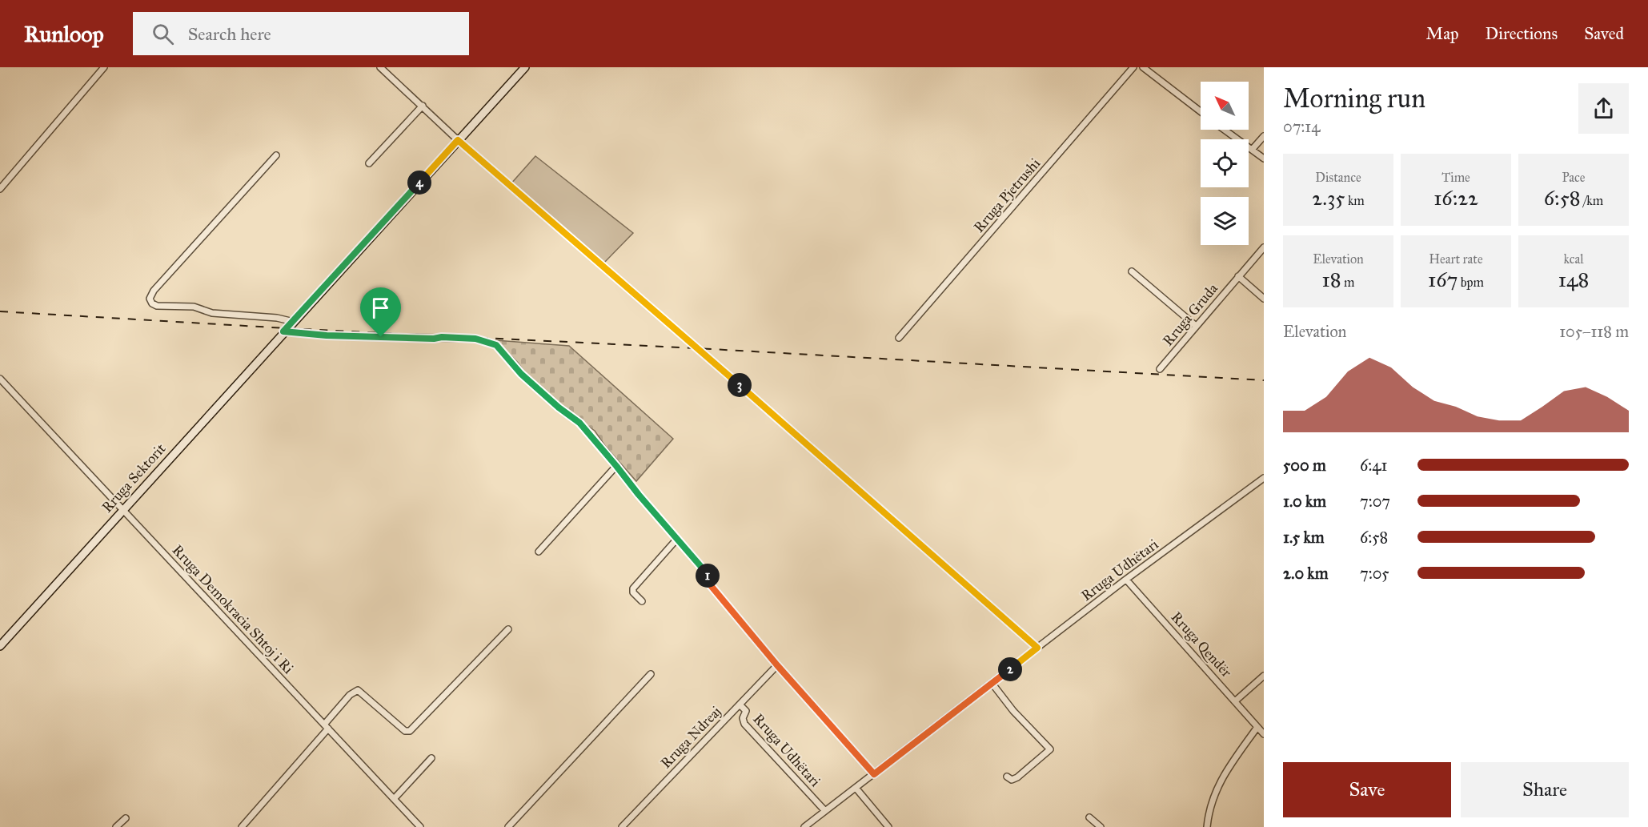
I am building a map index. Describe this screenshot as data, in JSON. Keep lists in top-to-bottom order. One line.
{"streets":{"street":["Rruga Pjetrushi","Rruga Gruda","Rruga Sektorit","Rruga Udhëtari","Rruga Demokracia Shtoj i Ri","Rruga Qendër","Rruga Ndreaj"]},"crossings":[["Rruga Sektorit","Rruga Demokracia Shtoj i Ri"],["Rruga Udhëtari","Rruga Qendër"],["Rruga Udhëtari","Rruga Ndreaj"]],"north":"top left","page":{"header":"Runloop","search":"Search here","nav":["Map","Directions","Saved"],"heading":["Morning run","07:14"],"stats":[["Distance","2.35 km"],["Time","16:22"],["Pace","6:58 /km"],["Elevation","18 m"],["Heart rate","167 bpm"],["kcal","148"]],"pins":["4","3","1","2"],"chart":["Elevation","105–118 m"],"list":[{"name":"500 m","note":"6:41"},{"name":"1.0 km","note":"7:07"},{"name":"1.5 km","note":"6:58"},{"name":"2.0 km","note":"7:05"}],"buttons":["Save","Share"]}}
